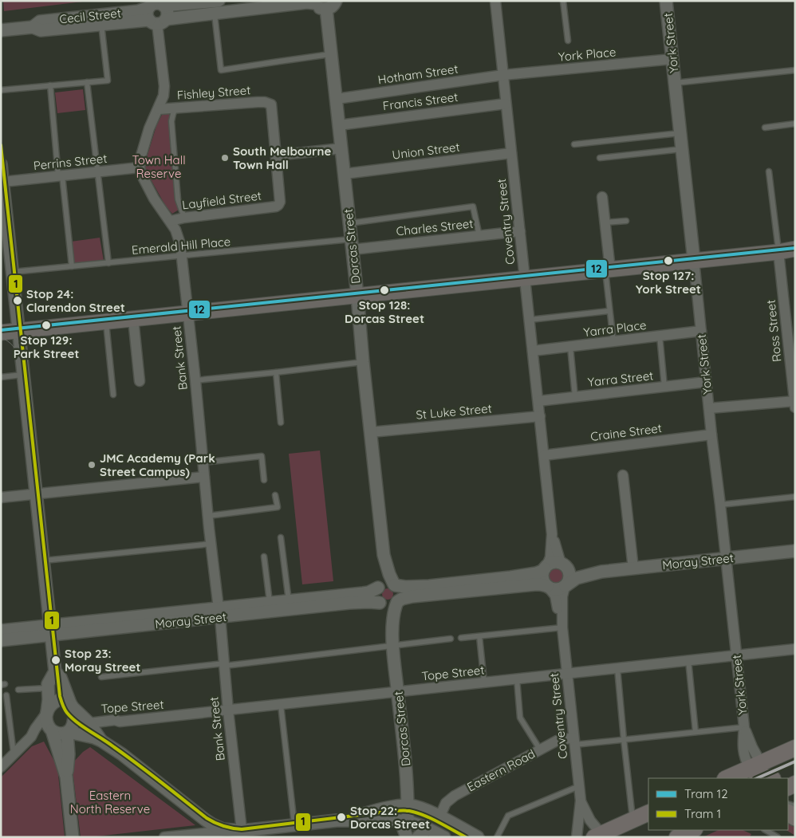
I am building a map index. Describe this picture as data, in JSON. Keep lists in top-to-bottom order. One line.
{"streets":{"street":["Cecil Street","York Street","York Place","Hotham Street","Fishley Street","Francis Street","Union Street","Perrins Street","Layfield Street","Coventry Street","Charles Street","Dorcas Street","Yarra Place","Ross Street","Bank Street","Yarra Street","St Luke Street","Craine Street","Moray Street","Tope Street","Eastern Road"],"lane":["Emerald Hill Place"]},"crossings":[["York Street","York Place"],["York Street","Yarra Place"],["York Street","Yarra Street"],["York Street","Craine Street"],["York Street","Moray Street"],["York Street","Tope Street"],["York Place","Hotham Street"],["York Place","Coventry Street"],["Hotham Street","Coventry Street"],["Hotham Street","Dorcas Street"],["Fishley Street","Layfield Street"],["Francis Street","Coventry Street"],["Francis Street","Dorcas Street"],["Union Street","Coventry Street"],["Union Street","Dorcas Street"],["Perrins Street","Bank Street"],["Layfield Street","Bank Street"],["Coventry Street","Charles Street"],["Coventry Street","Yarra Place"],["Coventry Street","Yarra Street"],["Coventry Street","St Luke Street"],["Coventry Street","Craine Street"],["Coventry Street","Moray Street"],["Coventry Street","Tope Street"],["Coventry Street","Eastern Road"],["Charles Street","Emerald Hill Place"],["Charles Street","Dorcas Street"],["Emerald Hill Place","Dorcas Street"],["Emerald Hill Place","Bank Street"],["Dorcas Street","St Luke Street"],["Dorcas Street","Moray Street"],["Dorcas Street","Tope Street"],["Bank Street","Moray Street"],["Bank Street","Tope Street"]],"parks":["Town Hall Reserve","Eastern North Reserve"],"places":["South Melbourne Town Hall","Stop 127: York Street","Stop 128: Dorcas Street","Stop 24: Clarendon Street","Stop 129: Park Street","JMC Academy (Park Street Campus)","Stop 23: Moray Street","Stop 22: Dorcas Street"],"lines":["tram line 1","tram line 12"],"legend":["Tram 12","Tram 1"]}
